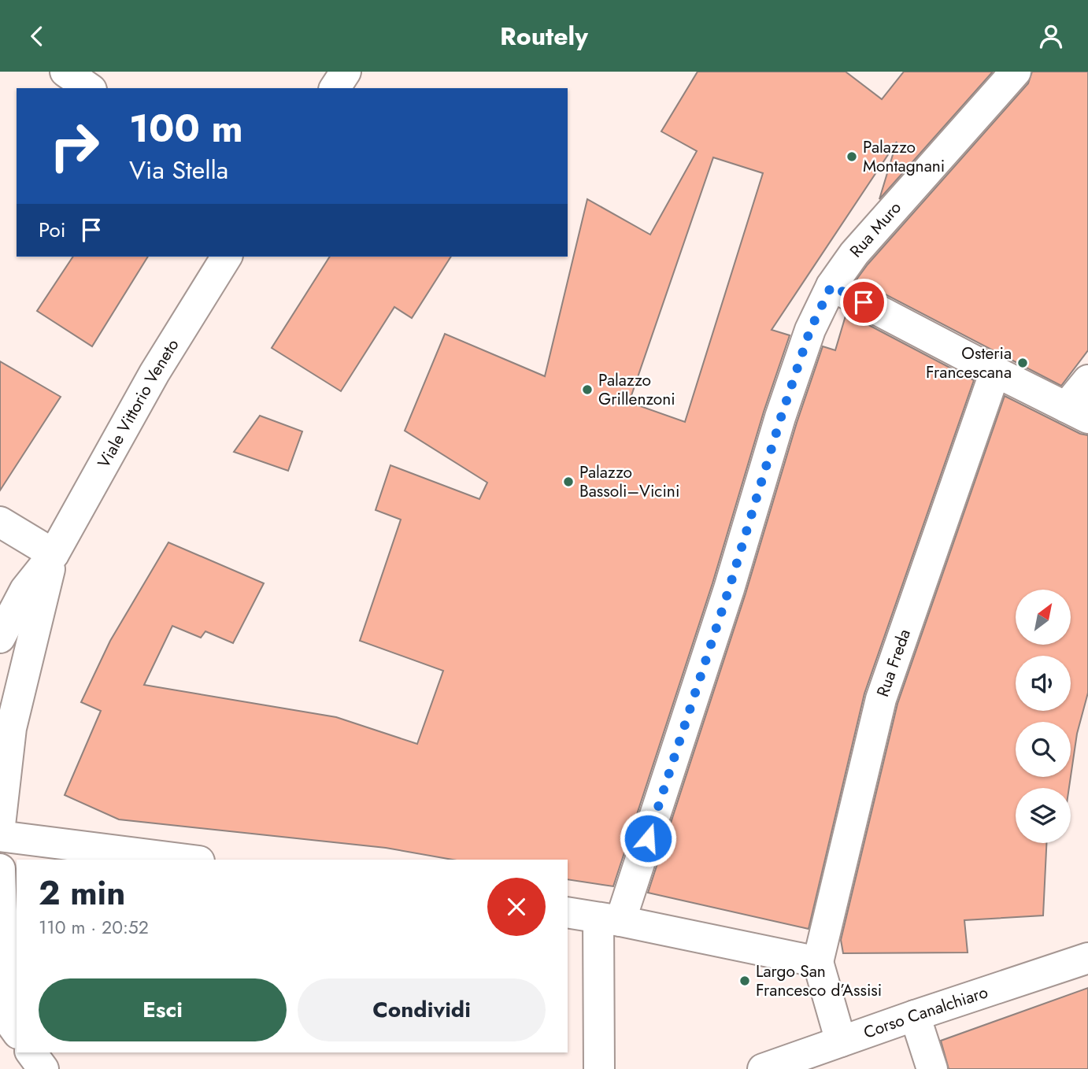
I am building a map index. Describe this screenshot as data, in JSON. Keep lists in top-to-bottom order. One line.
{"streets":{"street":["Rua Muro","Viale Vittorio Veneto","Rua Freda","Corso Canalchiaro"]},"places":["Palazzo Montagnani","Osteria Francescana","Palazzo Grillenzoni","Palazzo Bassoli–Vicini","Largo San Francesco d’Assisi"],"north":"top right","page":{"header":"Routely","turn":["100 m","Via Stella"],"then":"Poi","heading":["2 min","110 m · 20:52"],"buttons":["Esci","Condividi"]}}
